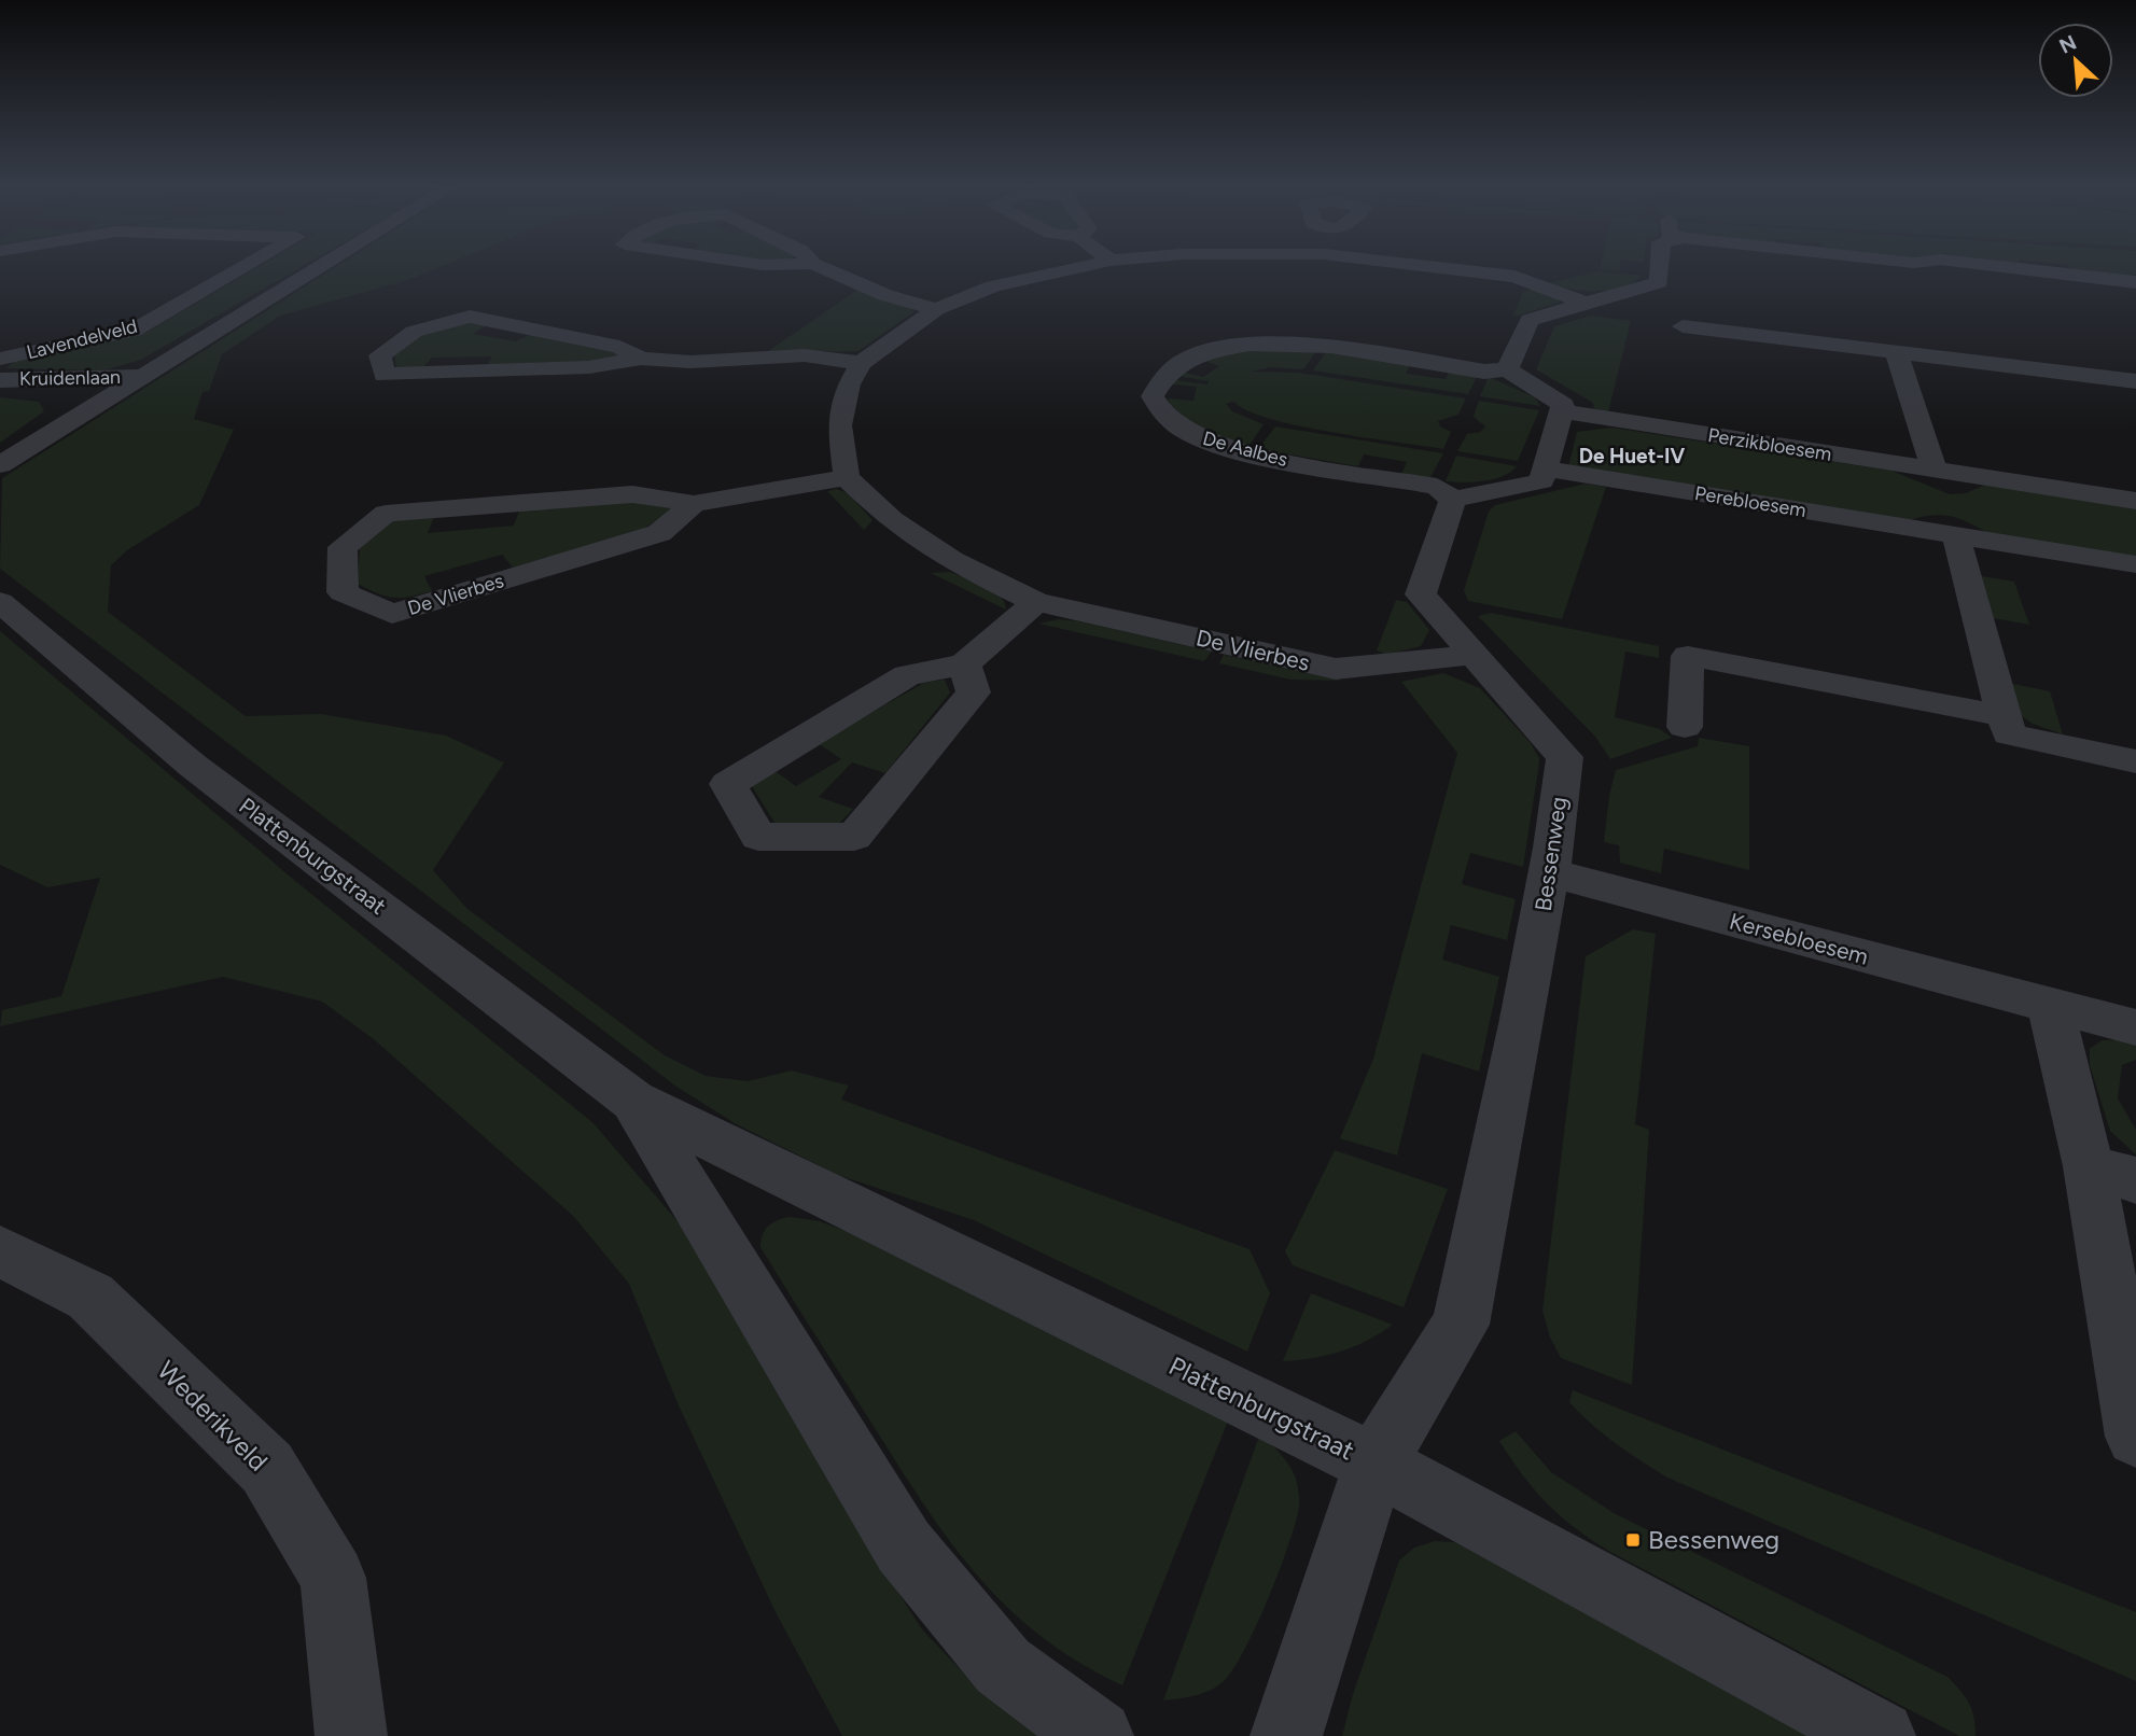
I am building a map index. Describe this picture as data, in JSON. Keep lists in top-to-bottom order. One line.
{"streets":{"street":["Lavendelveld","Kruidenlaan","Perzikbloesem","De Aalbes","Perebloesem","De Vlierbes","Bessenweg","Plattenburgstraat","Kersebloesem","Wederikveld"]},"crossings":[["De Aalbes","Bessenweg"],["De Vlierbes","Bessenweg"],["Bessenweg","Plattenburgstraat"],["Bessenweg","Kersebloesem"]],"districts":["De Huet-IV"],"places":{"transit":["Bessenweg"]},"north":"top left"}
